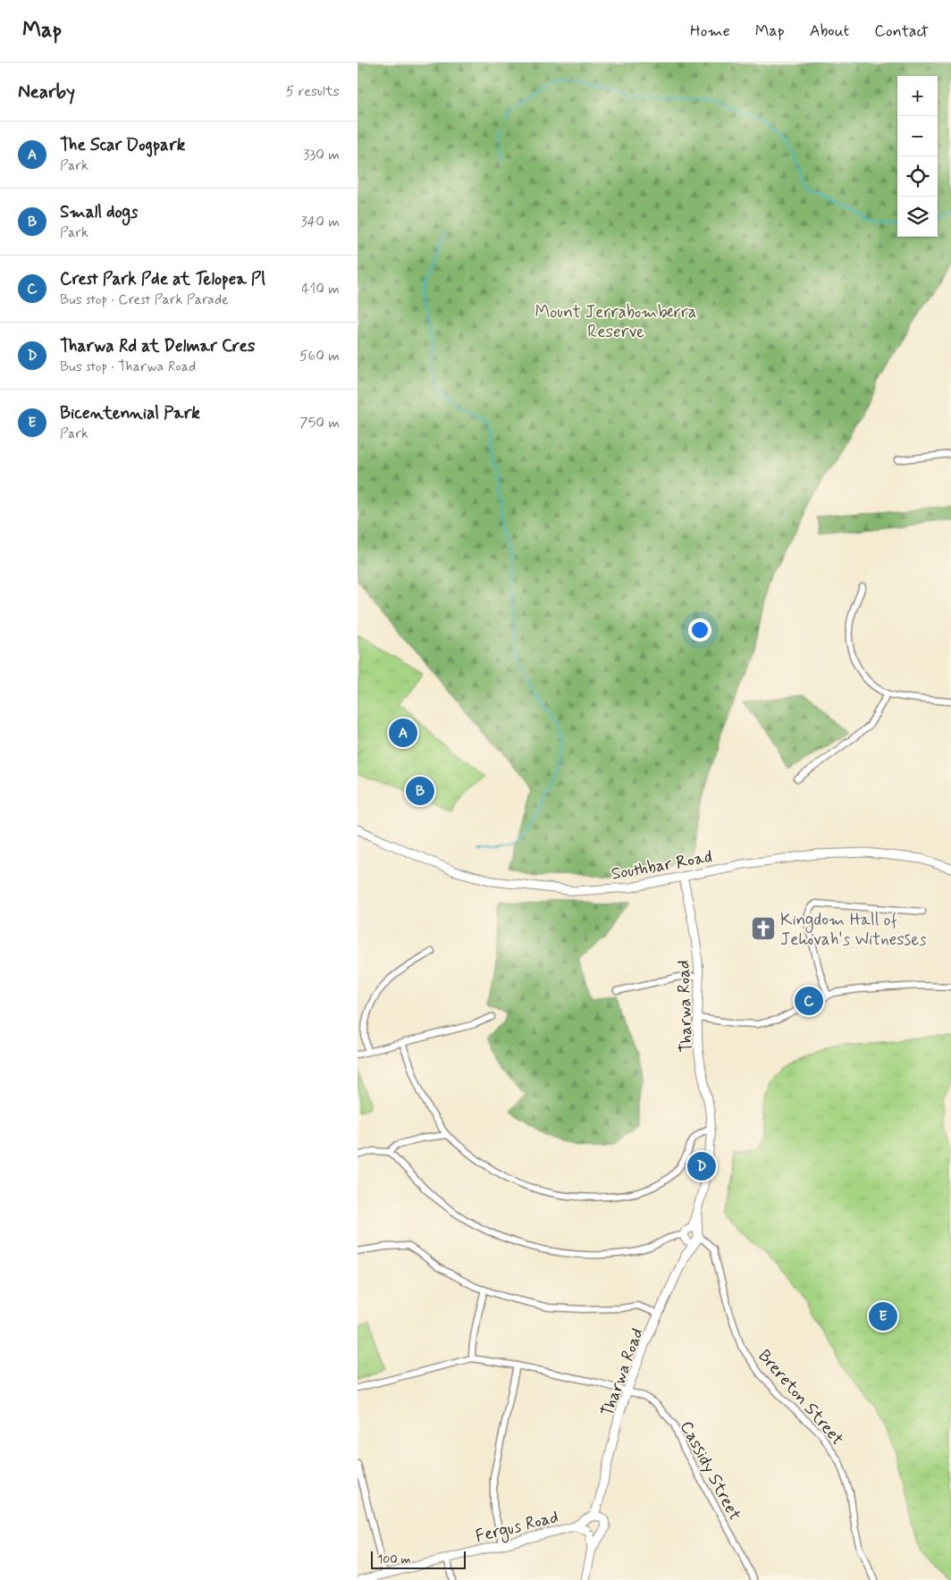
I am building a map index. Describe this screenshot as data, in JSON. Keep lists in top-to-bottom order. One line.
{"streets":{"street":["Southbar Road","Tharwa Road","Brereton Street","Cassidy Street","Fergus Road"]},"crossings":[["Southbar Road","Tharwa Road"],["Tharwa Road","Brereton Street"],["Tharwa Road","Cassidy Street"],["Tharwa Road","Fergus Road"]],"parks":["Mount Jerrabomberra Reserve"],"places":{"church":["Kingdom Hall of Jehovah's Witnesses"]},"scale_bar":"100 m","page":{"header":"Map","nav":["Home","Map","About","Contact"],"heading":["Nearby","5 results"],"map_buttons":["+","−"],"list":[{"mark":"A","name":"The Scar Dogpark","note":"Park","value":"330 m"},{"mark":"B","name":"Small dogs","note":"Park","value":"340 m"},{"mark":"C","name":"Crest Park Pde at Telopea Pl","note":"Bus stop · Crest Park Parade","value":"410 m"},{"mark":"D","name":"Tharwa Rd at Delmar Cres","note":"Bus stop · Tharwa Road","value":"560 m"},{"mark":"E","name":"Bicentennial Park","note":"Park","value":"750 m"}],"pins":["A","B","C","D","E"],"scale":"100 m"}}
